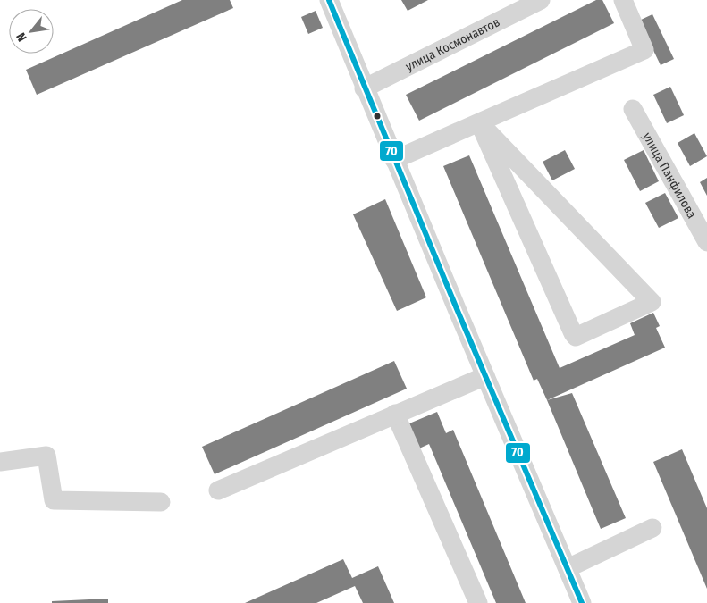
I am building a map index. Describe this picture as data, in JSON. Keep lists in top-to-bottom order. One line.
{"streets":{"street":["улица Космонавтов","улица Панфилова"]},"lines":["transit line 70"],"north":"bottom left"}
